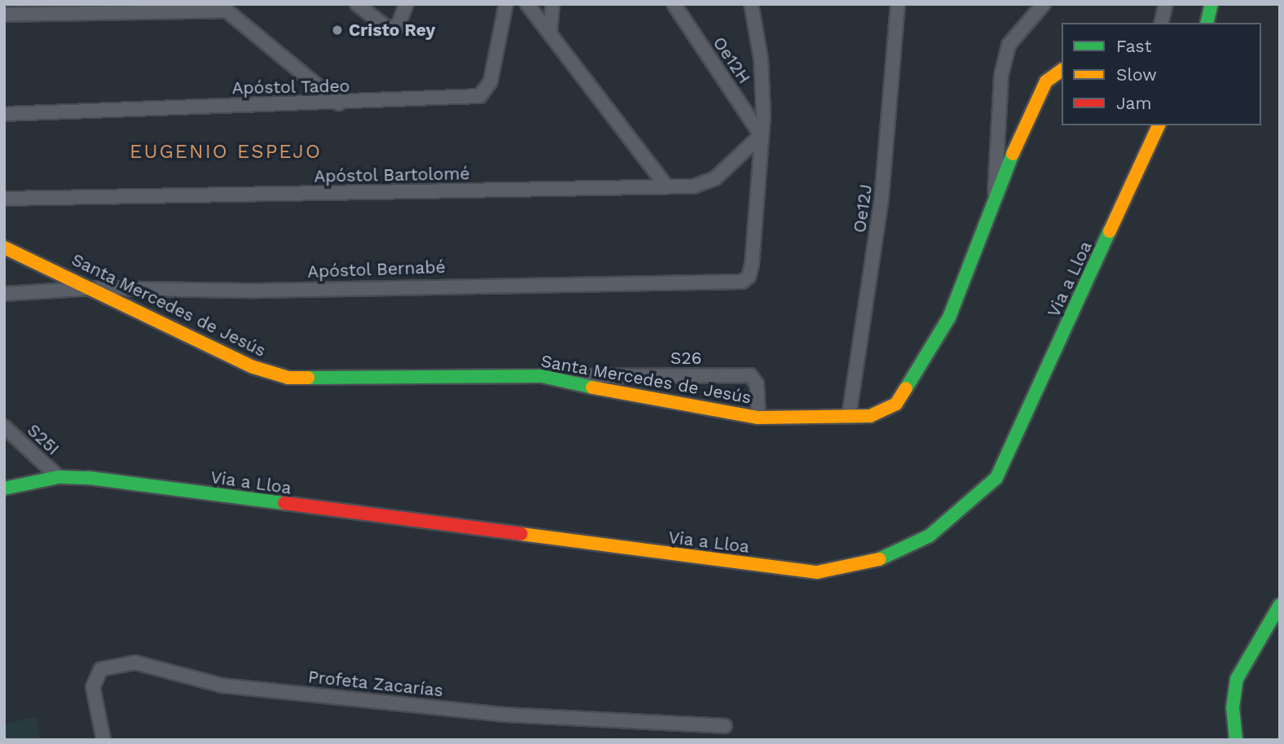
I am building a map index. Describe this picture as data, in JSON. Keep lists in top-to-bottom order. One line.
{"streets":{"street":["Oe12H","Apóstol Tadeo","Apóstol Bartolomé","Oe12J","Apóstol Bernabé","Via a Lloa","Santa Mercedes de Jesús","S26","S25I","Profeta Zacarías"]},"crossings":[["Oe12H","Apóstol Bartolomé"],["Oe12H","Apóstol Bernabé"],["Apóstol Bartolomé","Apóstol Bernabé"],["Oe12J","Santa Mercedes de Jesús"],["Apóstol Bernabé","Santa Mercedes de Jesús"],["Via a Lloa","S25I"],["Santa Mercedes de Jesús","S26"]],"districts":["EUGENIO ESPEJO"],"places":["Cristo Rey"],"legend":["Fast","Slow","Jam"]}
